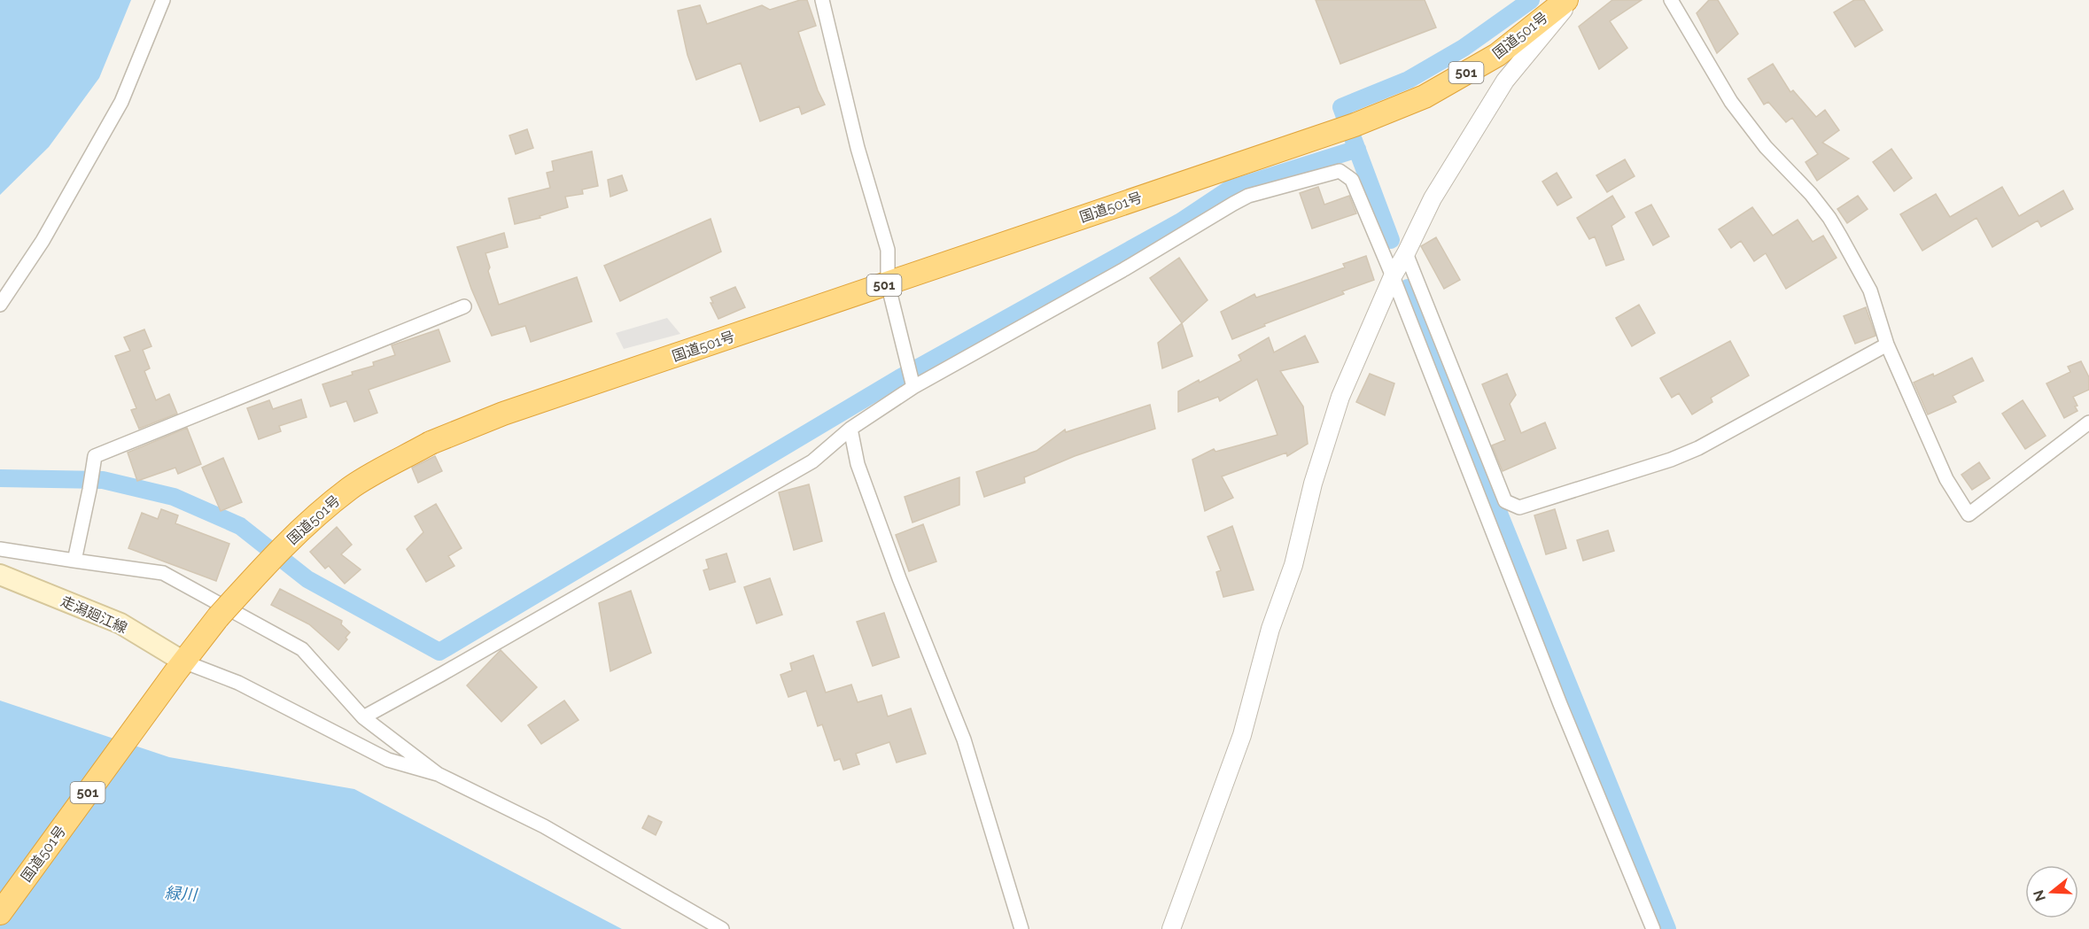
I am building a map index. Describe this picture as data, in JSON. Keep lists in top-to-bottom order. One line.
{"streets":{"highway":["国道501号","501"],"main road":["走潟廻江線"]},"crossings":[["国道501号","走潟廻江線"]],"water":["緑川"],"north":"left"}
